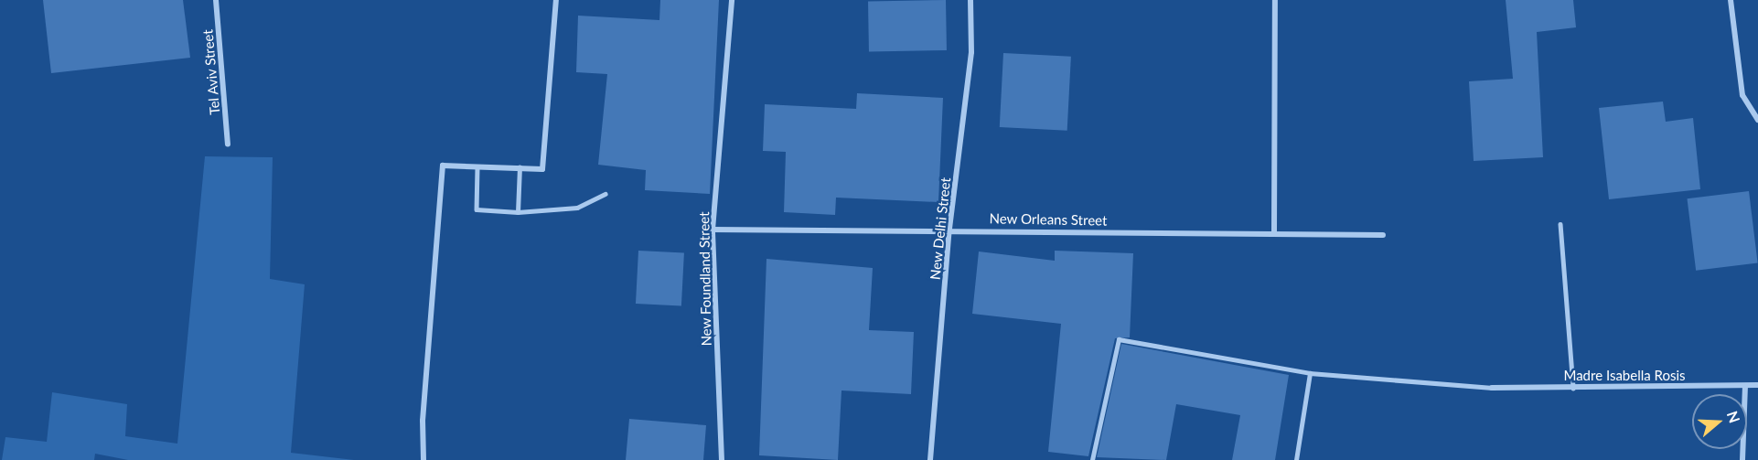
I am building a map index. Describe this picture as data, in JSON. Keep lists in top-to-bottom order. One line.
{"streets":{"street":["Tel Aviv Street","New Orleans Street","New Delhi Street","New Foundland Street","Madre Isabella Rosis"]},"crossings":[["New Orleans Street","New Delhi Street"],["New Orleans Street","New Foundland Street"]],"north":"right"}
